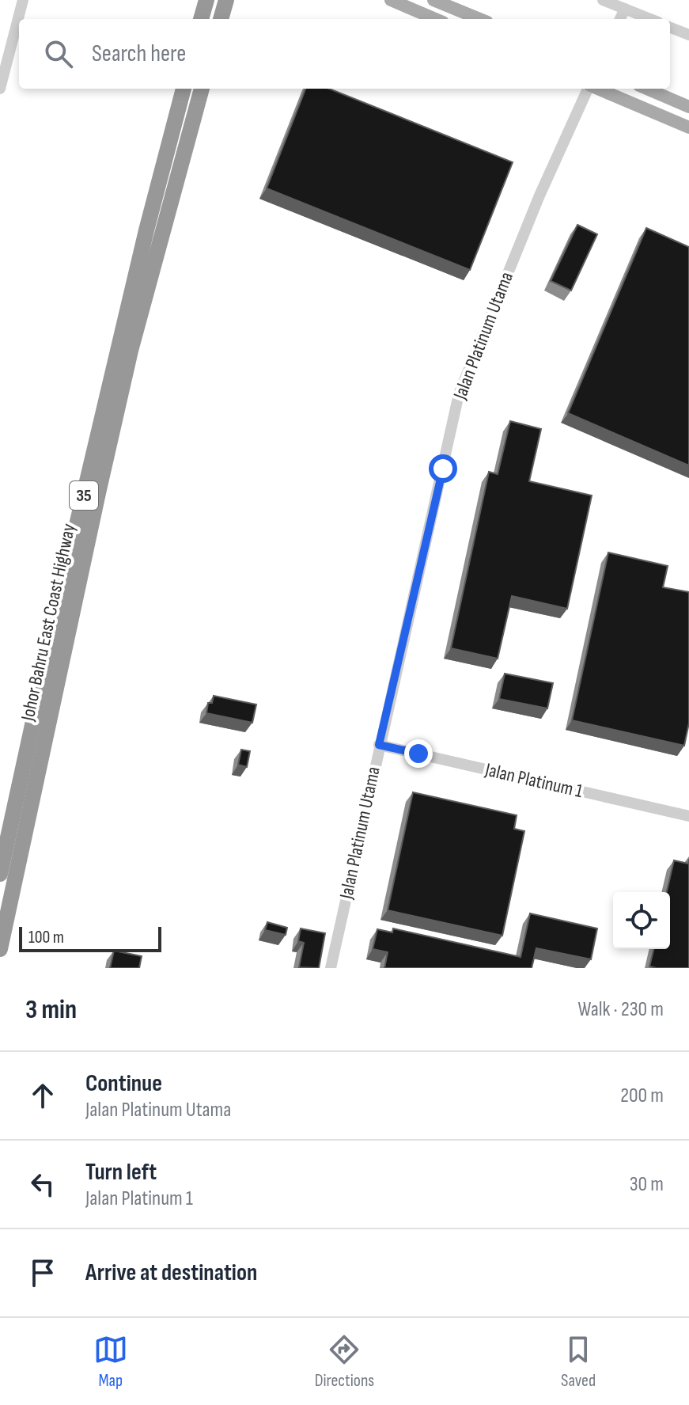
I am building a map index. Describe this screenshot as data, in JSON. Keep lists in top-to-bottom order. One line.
{"streets":{"highway":["35","Johor Bahru East Coast Highway"],"street":["Jalan Platinum Utama","Jalan Platinum 1"]},"crossings":[["Jalan Platinum Utama","Jalan Platinum 1"]],"scale_bar":"100 m","page":{"search":"Search here","scale":"100 m","heading":["3 min","Walk · 230 m"],"list":[["Continue","Jalan Platinum Utama","200 m"],["Turn left","Jalan Platinum 1","30 m"],"Arrive at destination"],"nav":["Map","Directions","Saved"]}}
